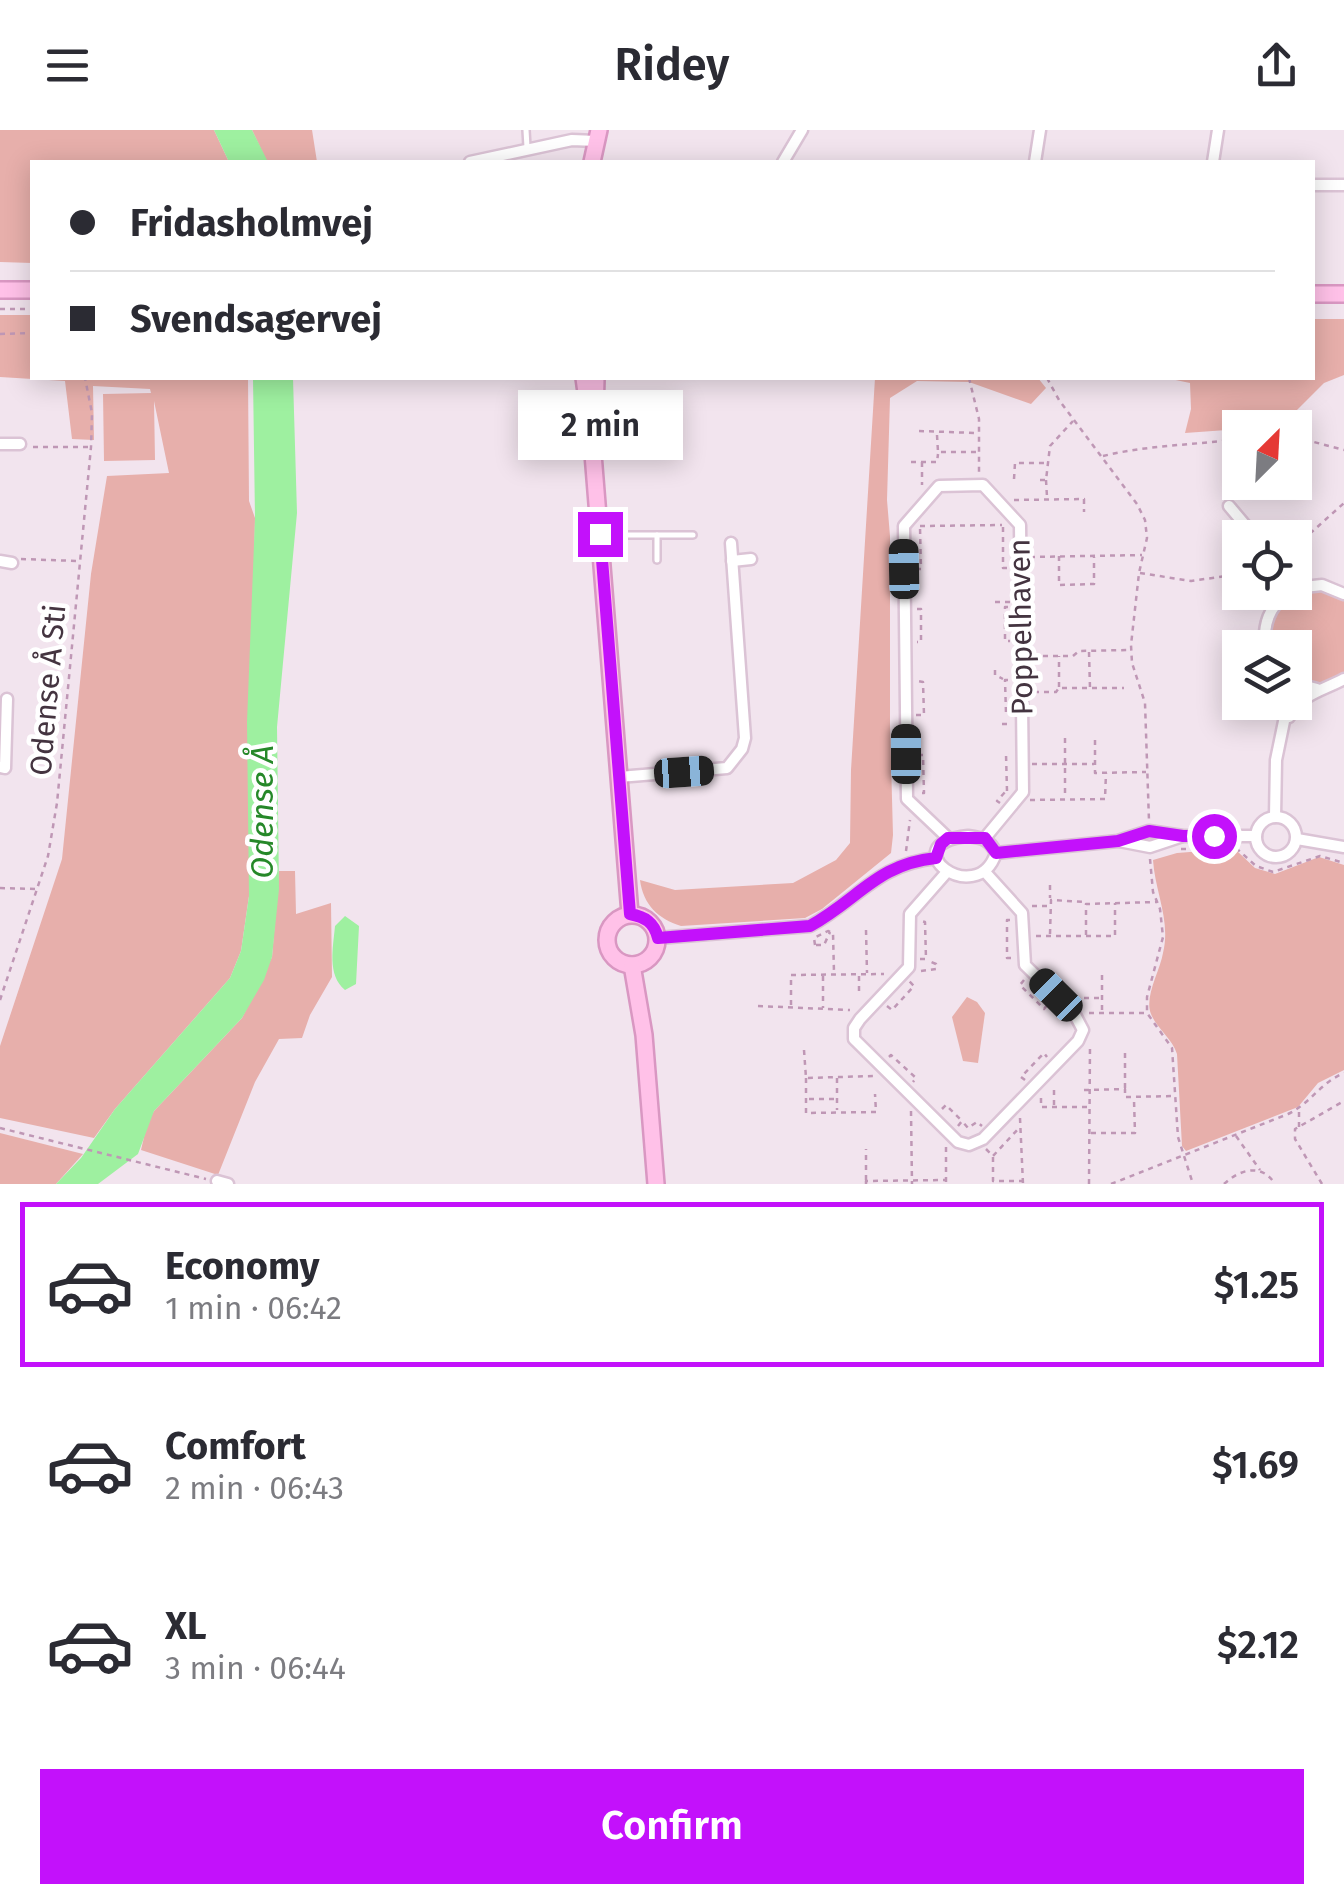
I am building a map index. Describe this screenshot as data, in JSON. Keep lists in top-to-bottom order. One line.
{"streets":{"street":["Poppelhaven"],"path":["Odense Å Sti"]},"water":["Odense Å"],"north":"top right","page":{"header":"Ridey","banner":["Fridasholmvej","Svendsagervej"],"bubble":"2 min","list":[{"name":"Economy","note":"1 min · 06:42","value":"$1.25"},{"name":"Comfort","note":"2 min · 06:43","value":"$1.69"},{"name":"XL","note":"3 min · 06:44","value":"$2.12"}],"buttons":"Confirm"}}
